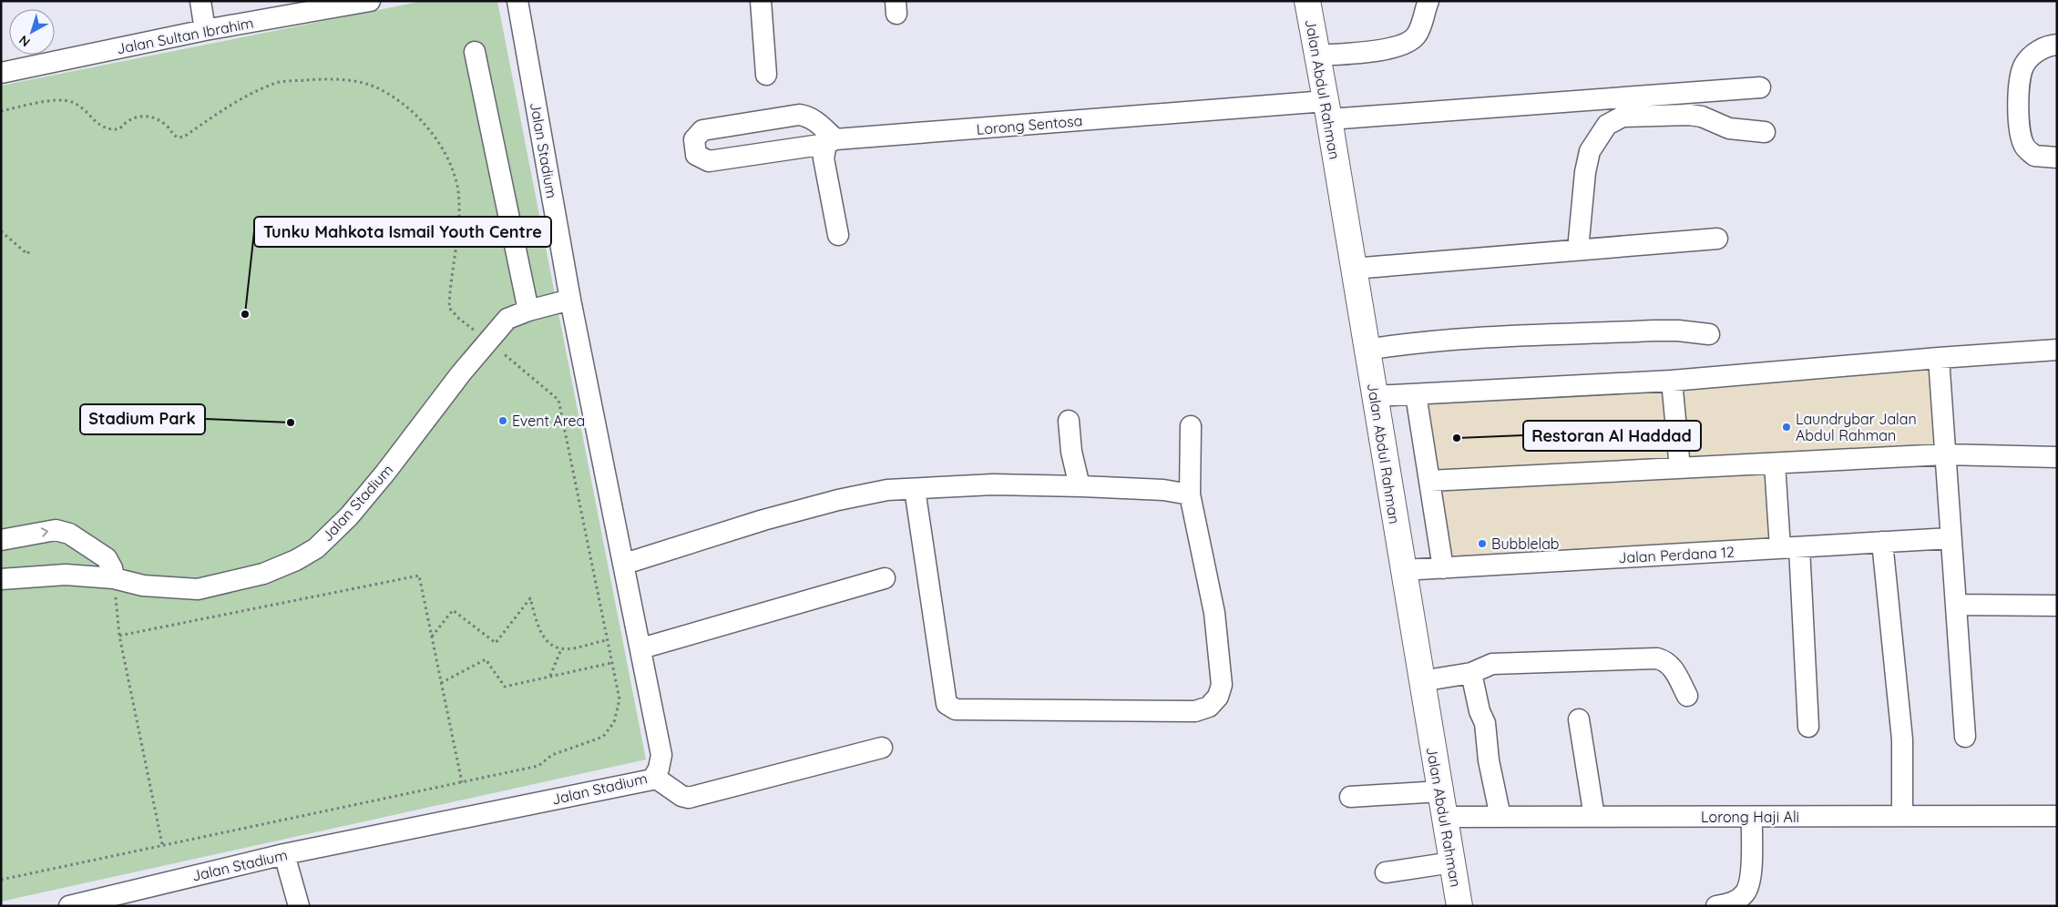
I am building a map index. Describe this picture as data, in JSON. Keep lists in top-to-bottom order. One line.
{"streets":{"main road":["Jalan Abdul Rahman"],"street":["Jalan Sultan Ibrahim","Lorong Sentosa","Jalan Stadium","Jalan Perdana 12","Lorong Haji Ali"]},"crossings":[["Jalan Abdul Rahman","Lorong Sentosa"],["Jalan Abdul Rahman","Jalan Perdana 12"],["Jalan Abdul Rahman","Lorong Haji Ali"]],"places":["Tunku Mahkota Ismail Youth Centre","Event Area","Stadium Park","Laundrybar Jalan Abdul Rahman","Restoran Al Haddad","Bubblelab"],"north":"bottom left"}
